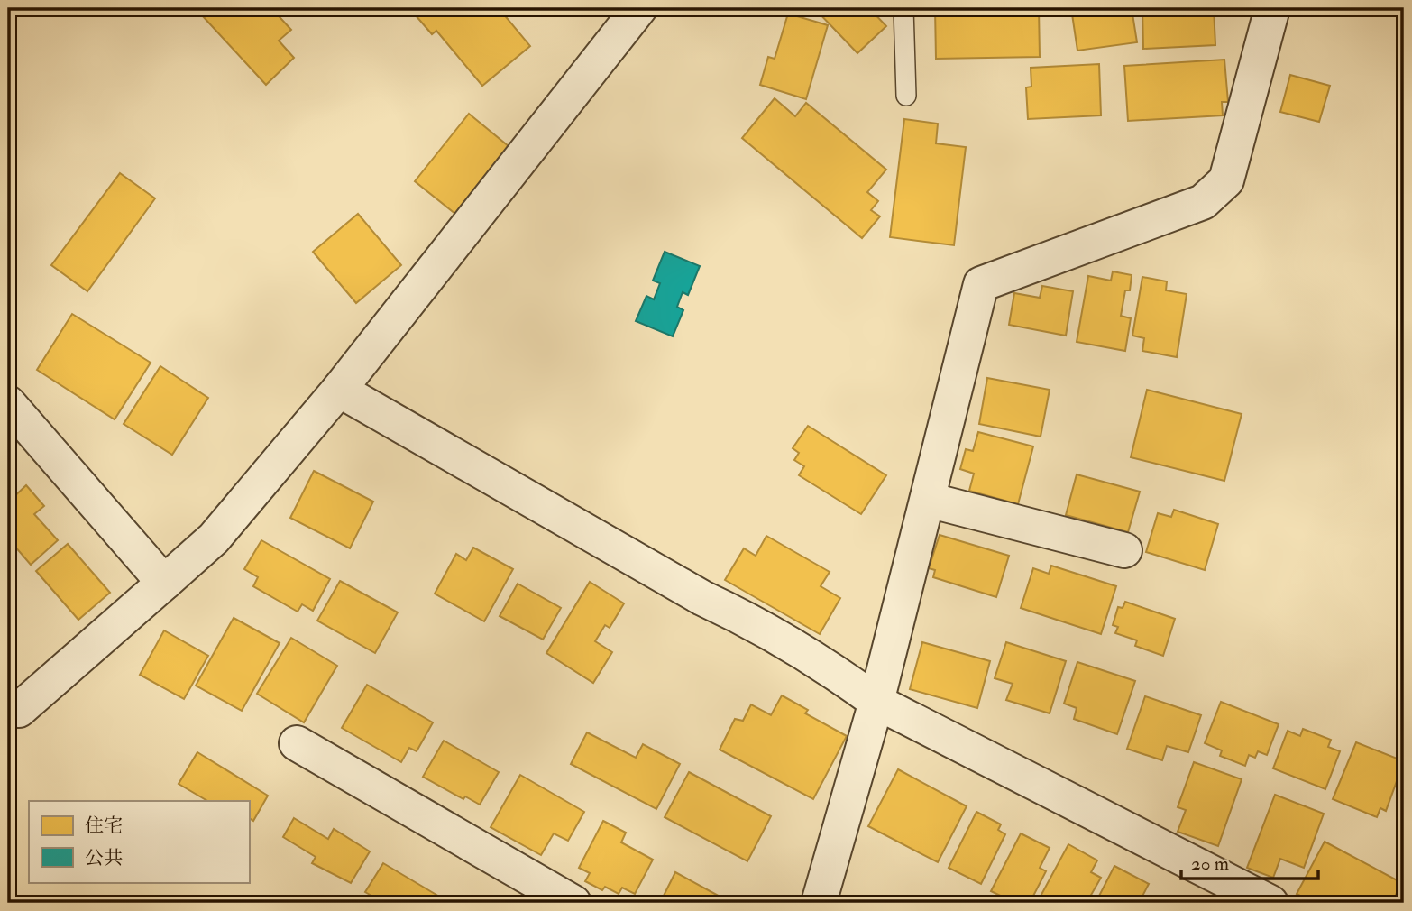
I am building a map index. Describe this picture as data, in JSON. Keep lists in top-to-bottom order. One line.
{"legend":["住宅","公共"],"scale_bar":"20 m"}
